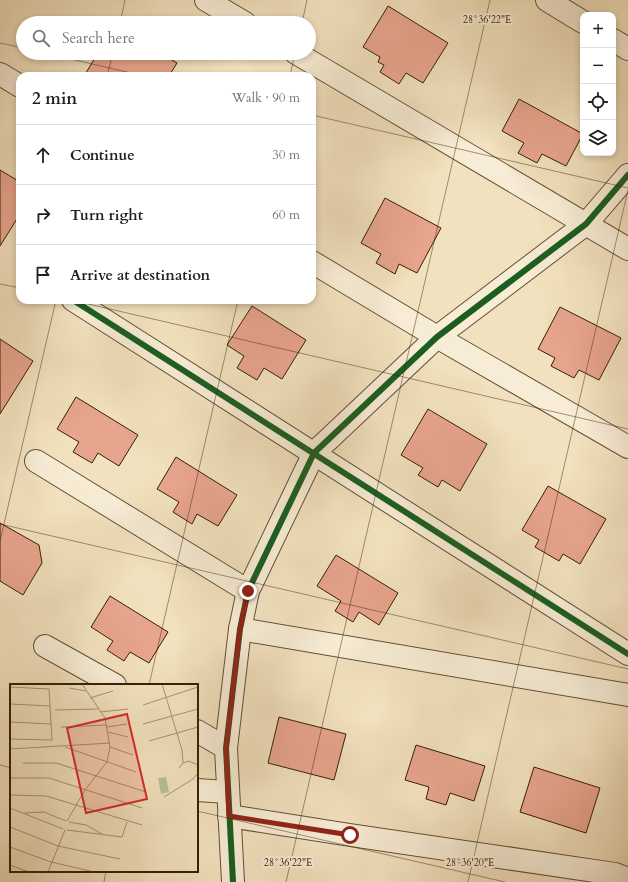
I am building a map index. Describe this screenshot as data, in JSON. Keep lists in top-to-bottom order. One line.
{"page":{"map_buttons":["+","−"],"search":"Search here","heading":["2 min","Walk · 90 m"],"list":[["Continue","30 m"],["Turn right","60 m"],"Arrive at destination"]},"coordinates":["28°36'22\"E","28°36'20\"E"]}
